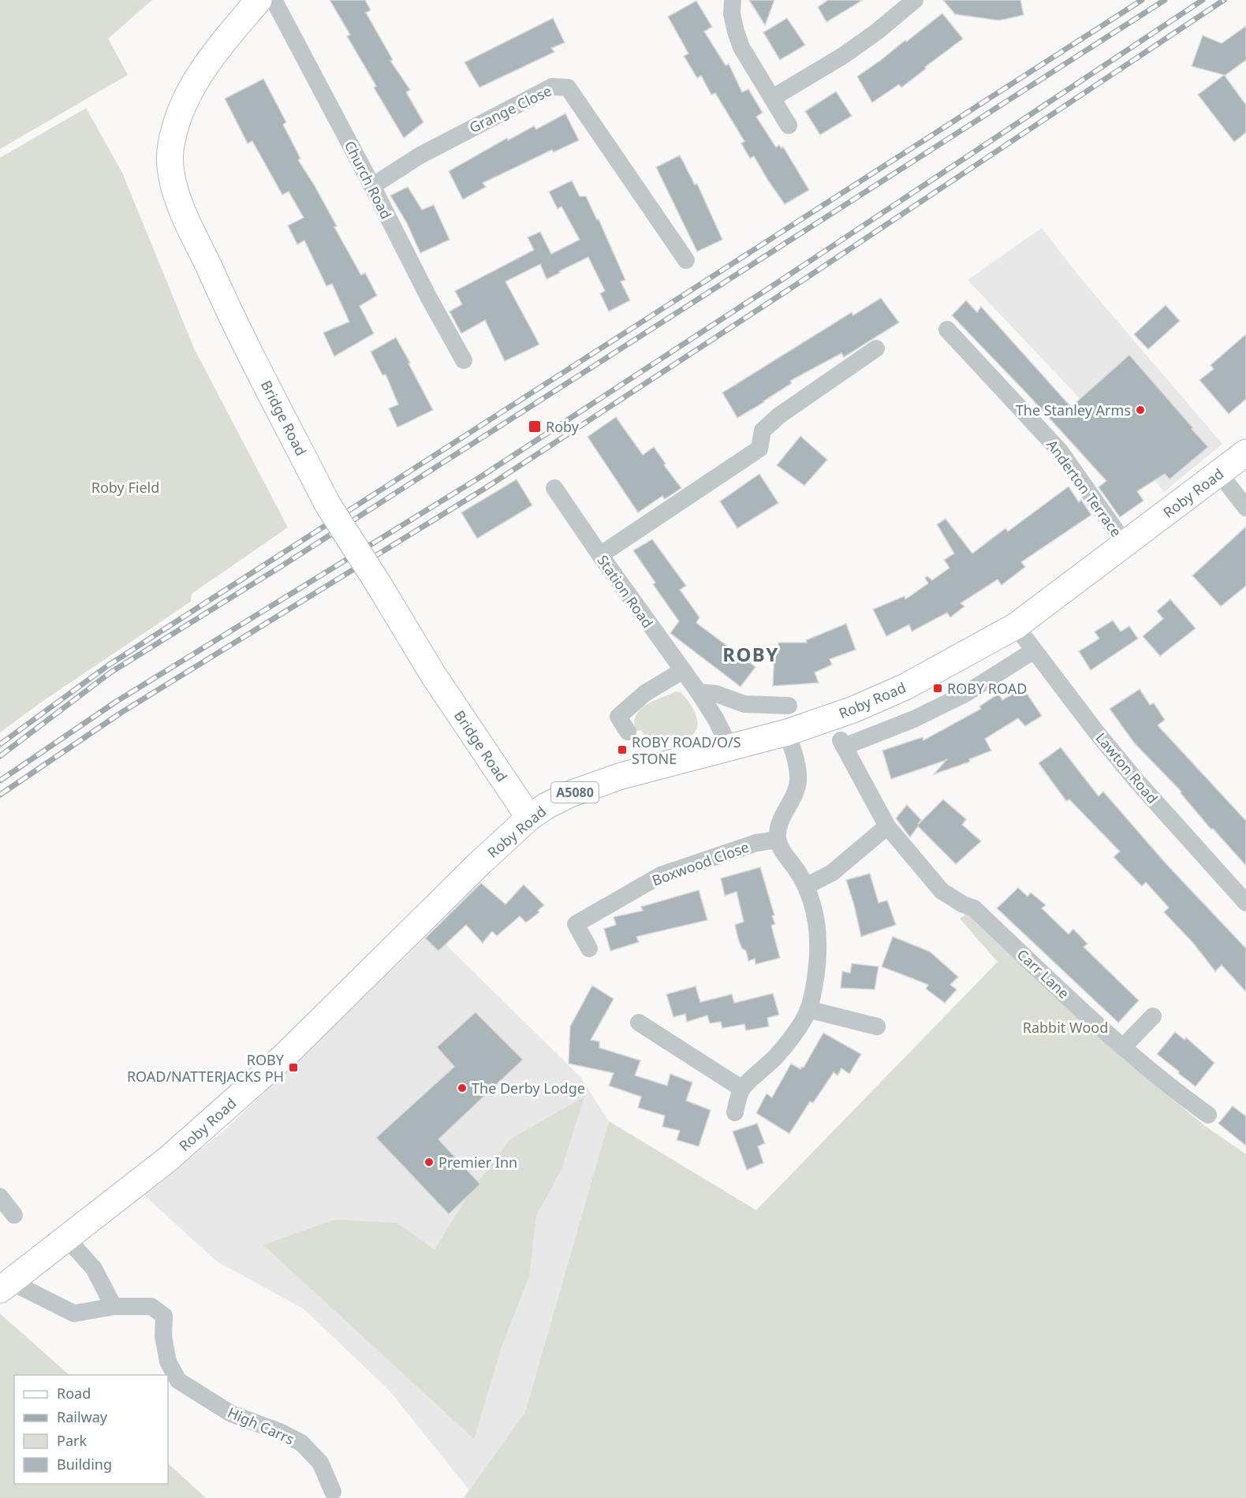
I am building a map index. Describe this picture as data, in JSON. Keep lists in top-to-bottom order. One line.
{"streets":{"main road":["Bridge Road","Roby Road","A5080"],"street":["Grange Close","Church Road","Anderton Terrace","Station Road","Lawton Road","Boxwood Close","Carr Lane","High Carrs"]},"crossings":[["Grange Close","Church Road"],["Bridge Road","Roby Road"],["Anderton Terrace","Roby Road"],["Roby Road","Station Road"],["Roby Road","Lawton Road"],["Roby Road","High Carrs"],["Lawton Road","Carr Lane"]],"districts":["ROBY"],"parks":["Roby Field","Rabbit Wood"],"places":{"other":["The Stanley Arms","The Derby Lodge","Premier Inn"],"transit":["Roby","ROBY ROAD","ROBY ROAD/O/S STONE","ROBY ROAD/NATTERJACKS PH"]},"legend":["Road","Railway","Park","Building"]}
